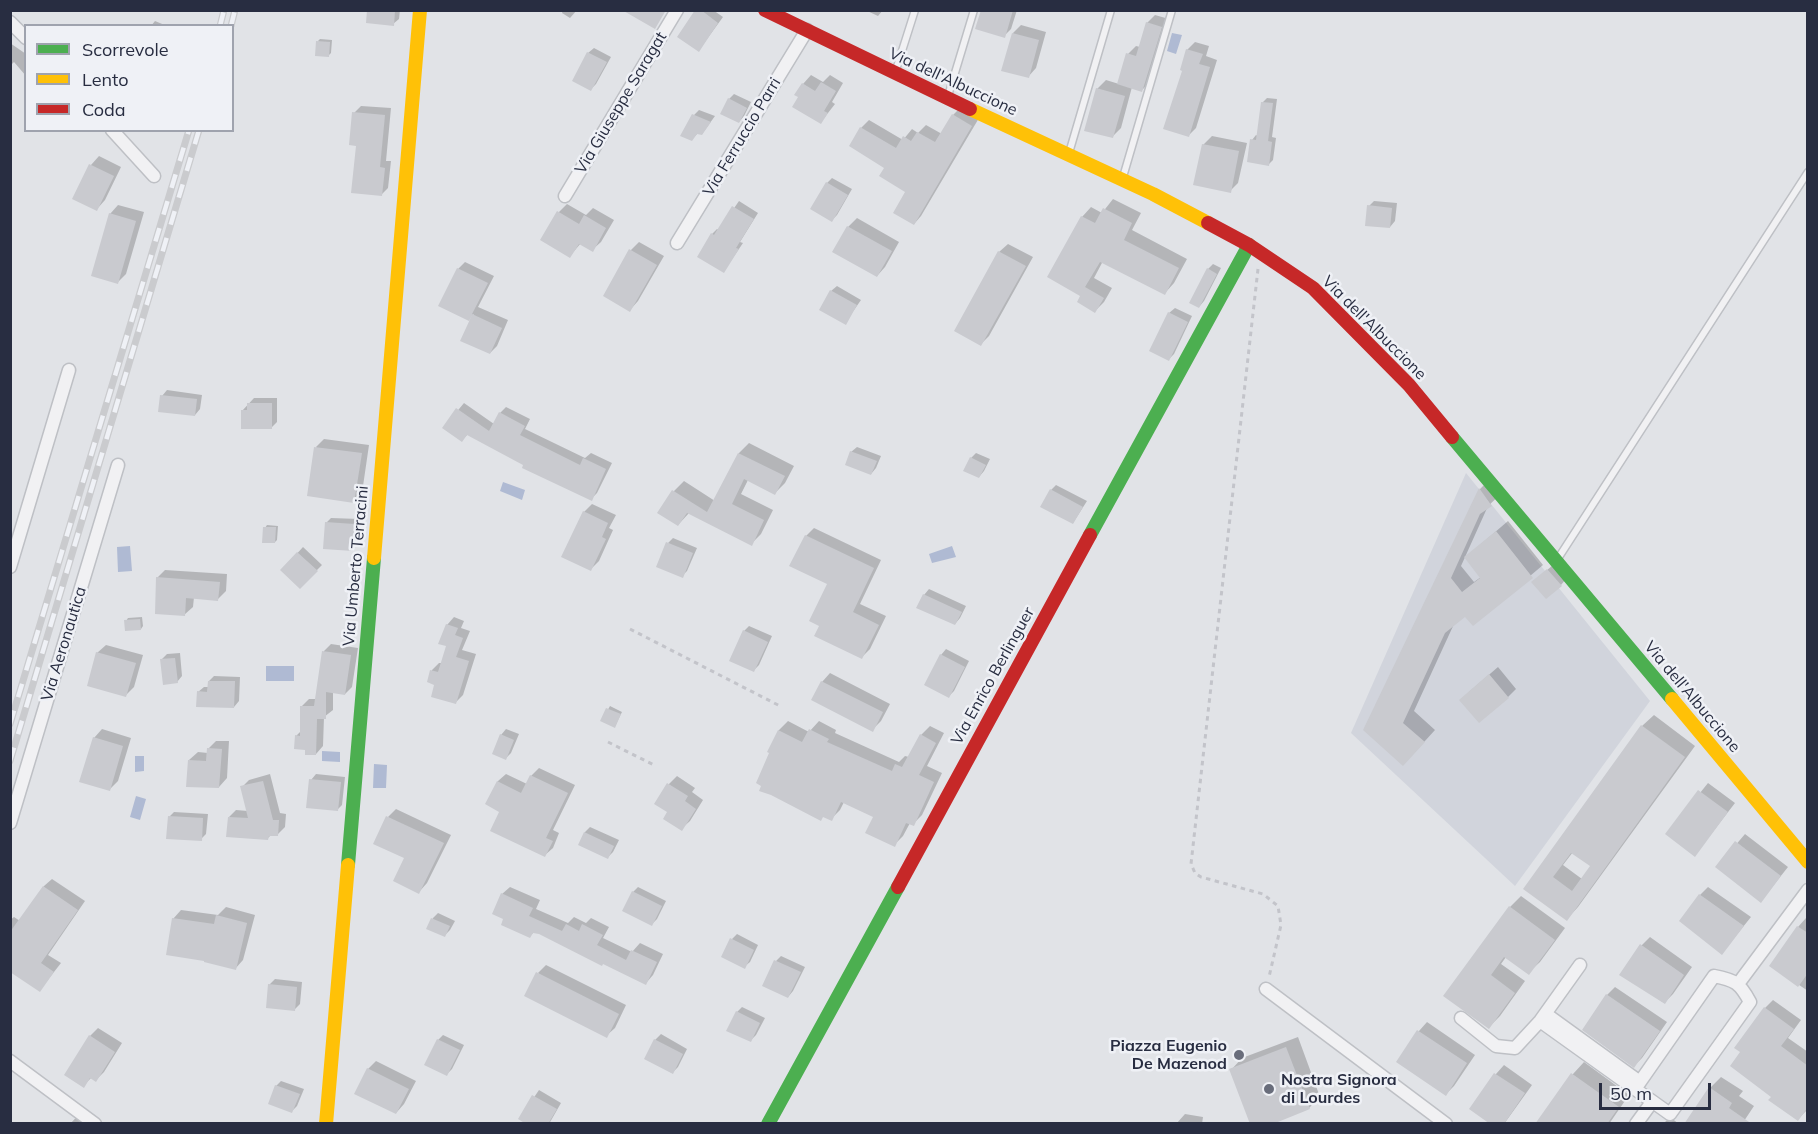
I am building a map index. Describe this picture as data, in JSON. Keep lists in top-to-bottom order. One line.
{"streets":{"street":["Via dell'Albuccione","Via Giuseppe Saragat","Via Ferruccio Parri","Via Umberto Terracini","Via Aeronautica","Via Enrico Berlinguer"]},"crossings":[["Via dell'Albuccione","Via Ferruccio Parri"],["Via dell'Albuccione","Via Enrico Berlinguer"]],"places":["Piazza Eugenio De Mazenod","Nostra Signora di Lourdes"],"legend":["Scorrevole","Lento","Coda"],"scale_bar":"50 m"}
